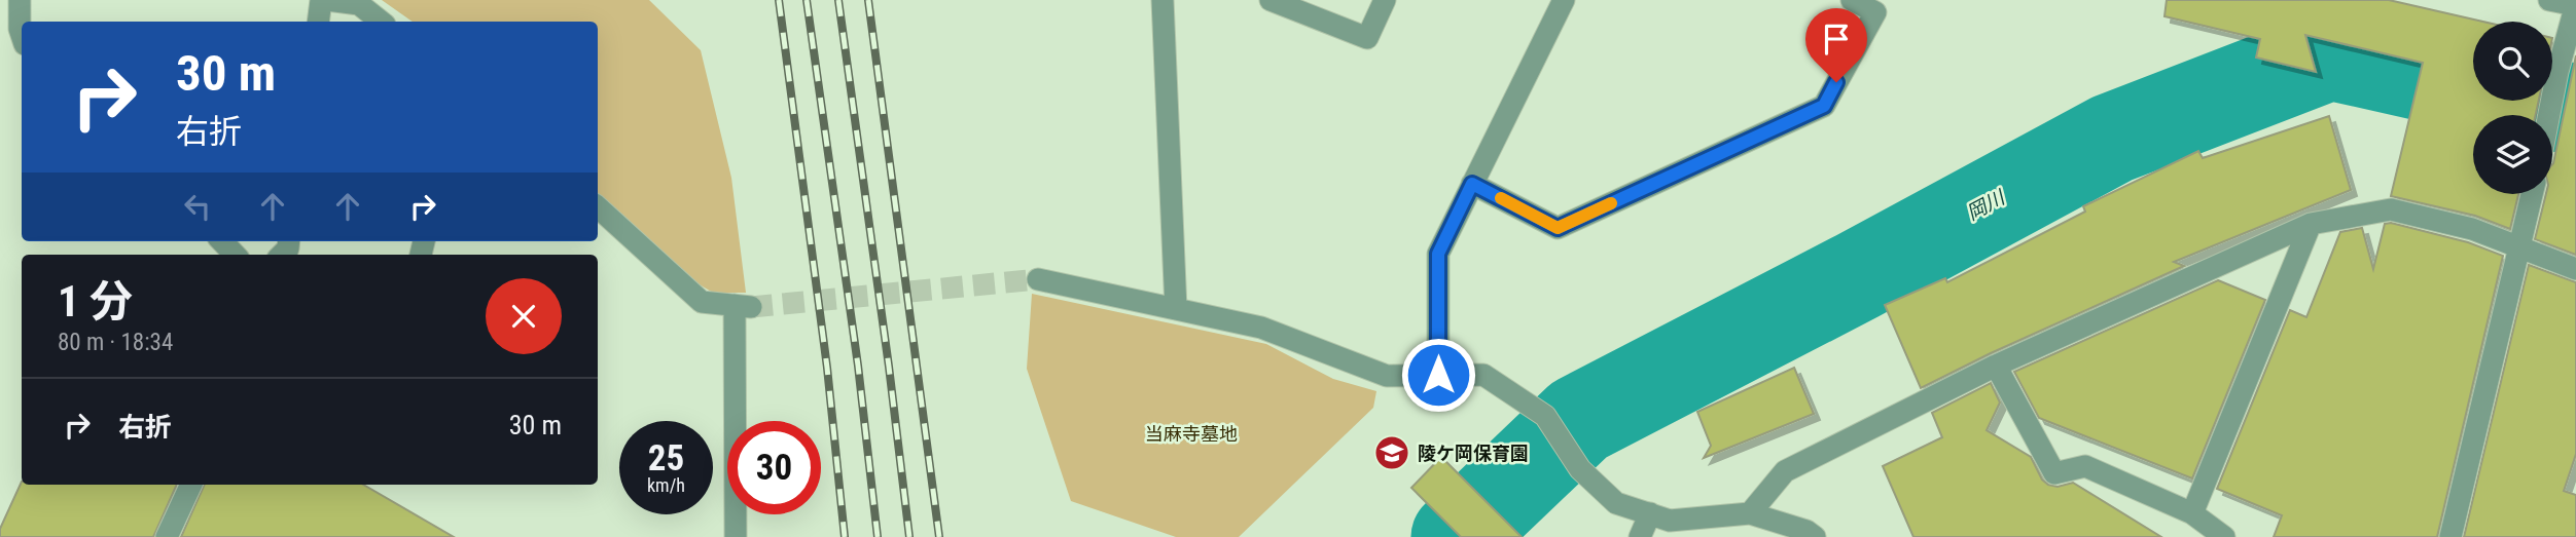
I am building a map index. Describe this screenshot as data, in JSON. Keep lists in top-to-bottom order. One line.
{"water":["岡川"],"parks":["当麻寺墓地"],"places":{"school or university":["陵ケ岡保育園"]},"page":{"turn":["30 m","右折"],"heading":["1 分","80 m · 18:34"],"list":[{"name":"右折","value":"30 m"}],"speed":"25 km/h","limit":"30"}}
